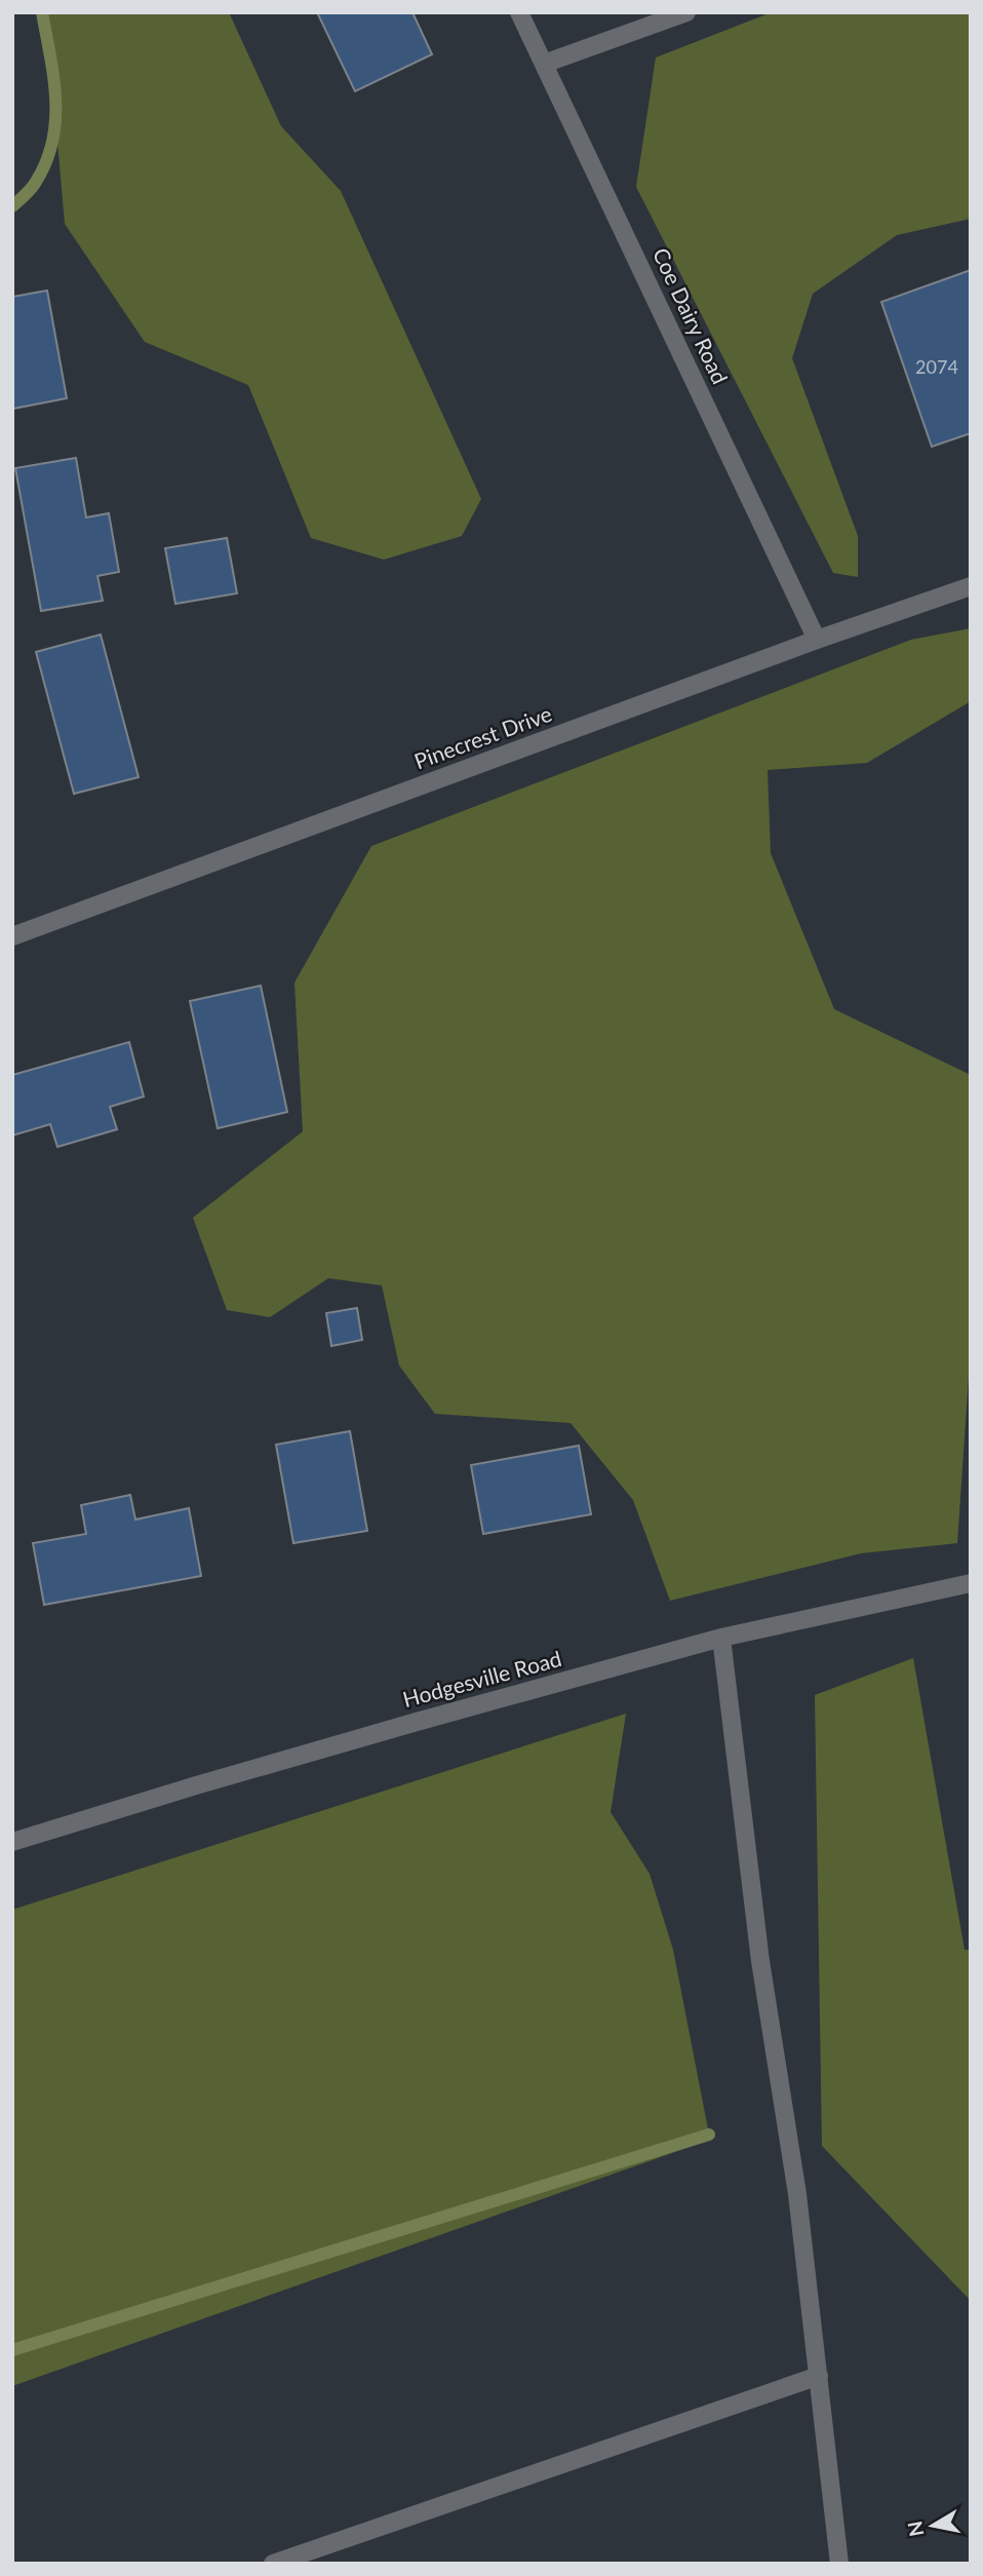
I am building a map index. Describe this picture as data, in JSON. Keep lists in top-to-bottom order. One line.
{"streets":{"street":["Coe Dairy Road","Pinecrest Drive","Hodgesville Road"]},"crossings":[["Coe Dairy Road","Pinecrest Drive"]],"house_numbers":["2074"],"north":"left"}
